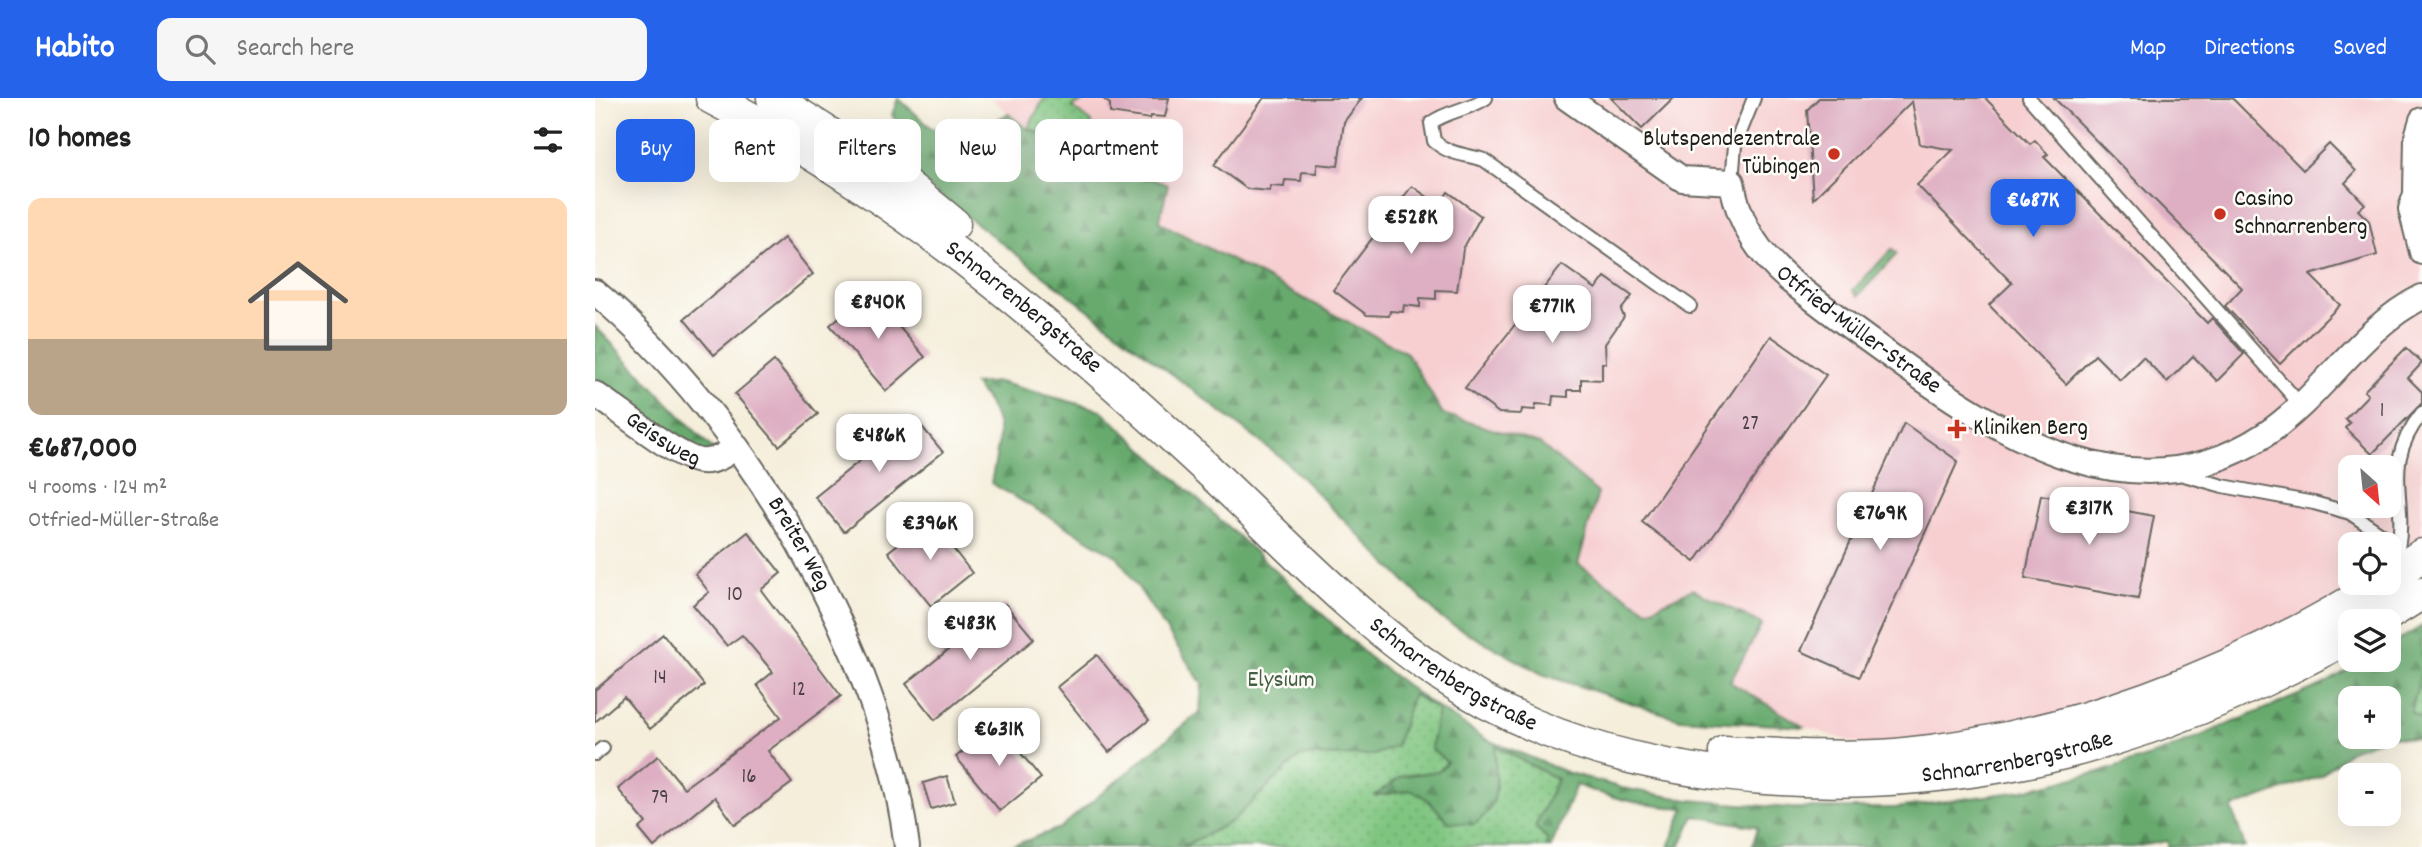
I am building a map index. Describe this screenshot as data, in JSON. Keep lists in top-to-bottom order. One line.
{"streets":{"street":["Schnarrenbergstraße","Otfried-Müller-Straße","Geissweg","Breiter Weg"]},"crossings":[["Geissweg","Breiter Weg"]],"parks":["Elysium"],"places":{"other":["Blutspendezentrale Tübingen","Casino Schnarrenberg"],"health":["Kliniken Berg"]},"house_numbers":["1","27","10","14","12","16","79"],"north":"bottom right","page":{"header":"Habito","search":"Search here","nav":["Map","Directions","Saved"],"heading":"10 homes","chip":["Buy","Rent","Filters","New","Apartment"],"price":["€687K","€528K","€840K","€771K","€486K","€317K","€769K","€396K","€483K","€631K"],"list":[{"name":"€687,000","note":"4 rooms · 124 m² · Otfried-Müller-Straße"}],"map_buttons":["+","−"]}}
